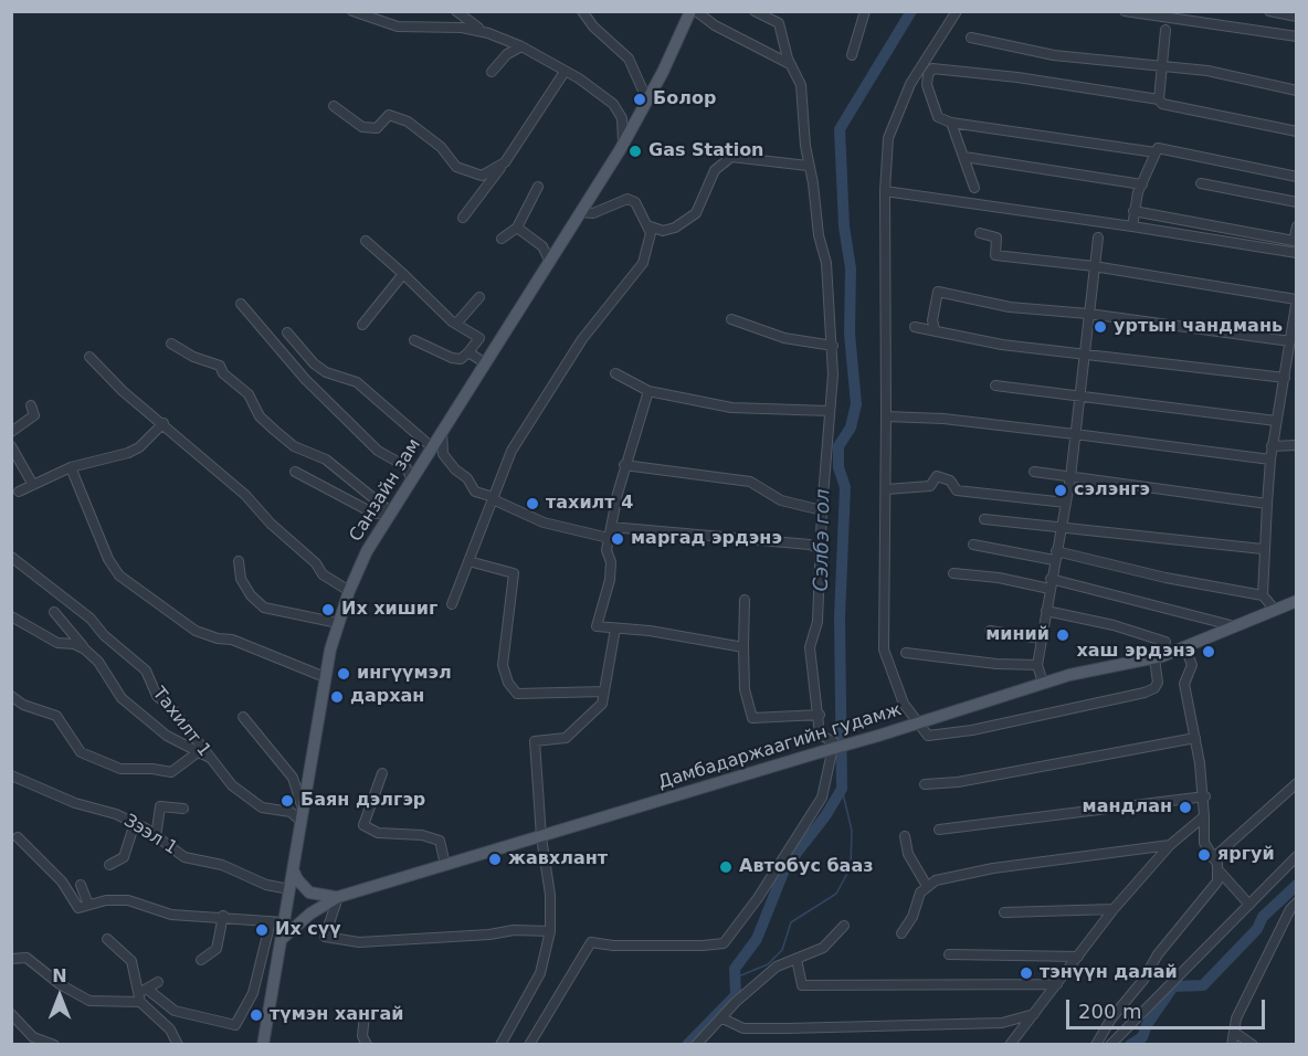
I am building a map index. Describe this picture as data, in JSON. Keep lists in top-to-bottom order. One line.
{"streets":{"main road":["Санзайн зам","Дамбадаржаагийн гудамж"],"street":["Тахилт 1","Зээл 1"]},"crossings":[["Санзайн зам","Тахилт 1"],["Санзайн зам","Дамбадаржаагийн гудамж"],["Санзайн зам","Зээл 1"]],"water":["Сэлбэ гол"],"places":["Болор","Gas Station","уртын чандмань","сэлэнгэ","тахилт 4","маргад эрдэнэ","Их хишиг","миний","хаш эрдэнэ","ингүүмэл","дархан","Баян дэлгэр","мандлан","яргуй","жавхлант","Автобус бааз","Их сүү","тэнүүн далай","түмэн хангай"],"scale_bar":"200 m","north":"top"}
